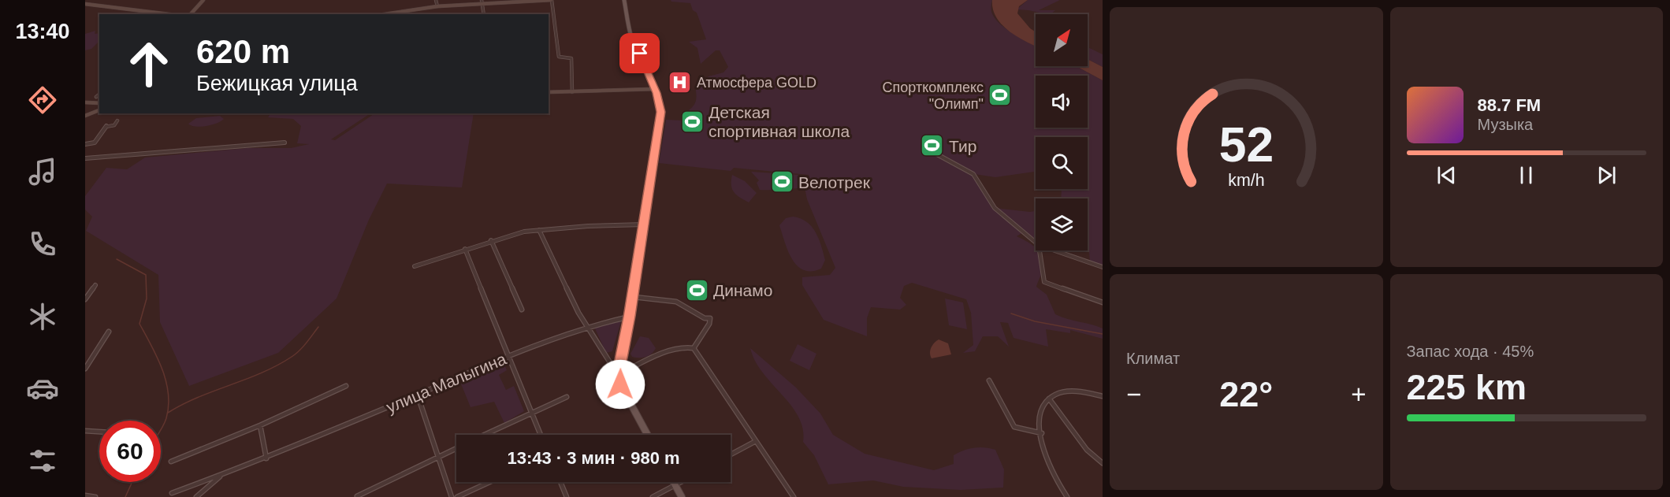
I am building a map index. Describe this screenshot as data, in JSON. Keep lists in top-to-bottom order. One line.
{"streets":{"street":["улица Малыгина"]},"places":{"hospital":["Атмосфера GOLD"],"sports":["Спорткомплекс \"Олимп\"","Детская спортивная школа","Тир","Велотрек","Динамо"]},"north":"top right","page":{"tabs":"13:40","turn":["620 m","Бежицкая улица"],"song":["88.7 FM","Музыка"],"tile":["Климат",["Запас хода · 45%","225 km"]],"heat":["−","22°","+"],"limit":"60","trip":"13:43 · 3 мин · 980 m","gauge":["52","km/h"]}}
